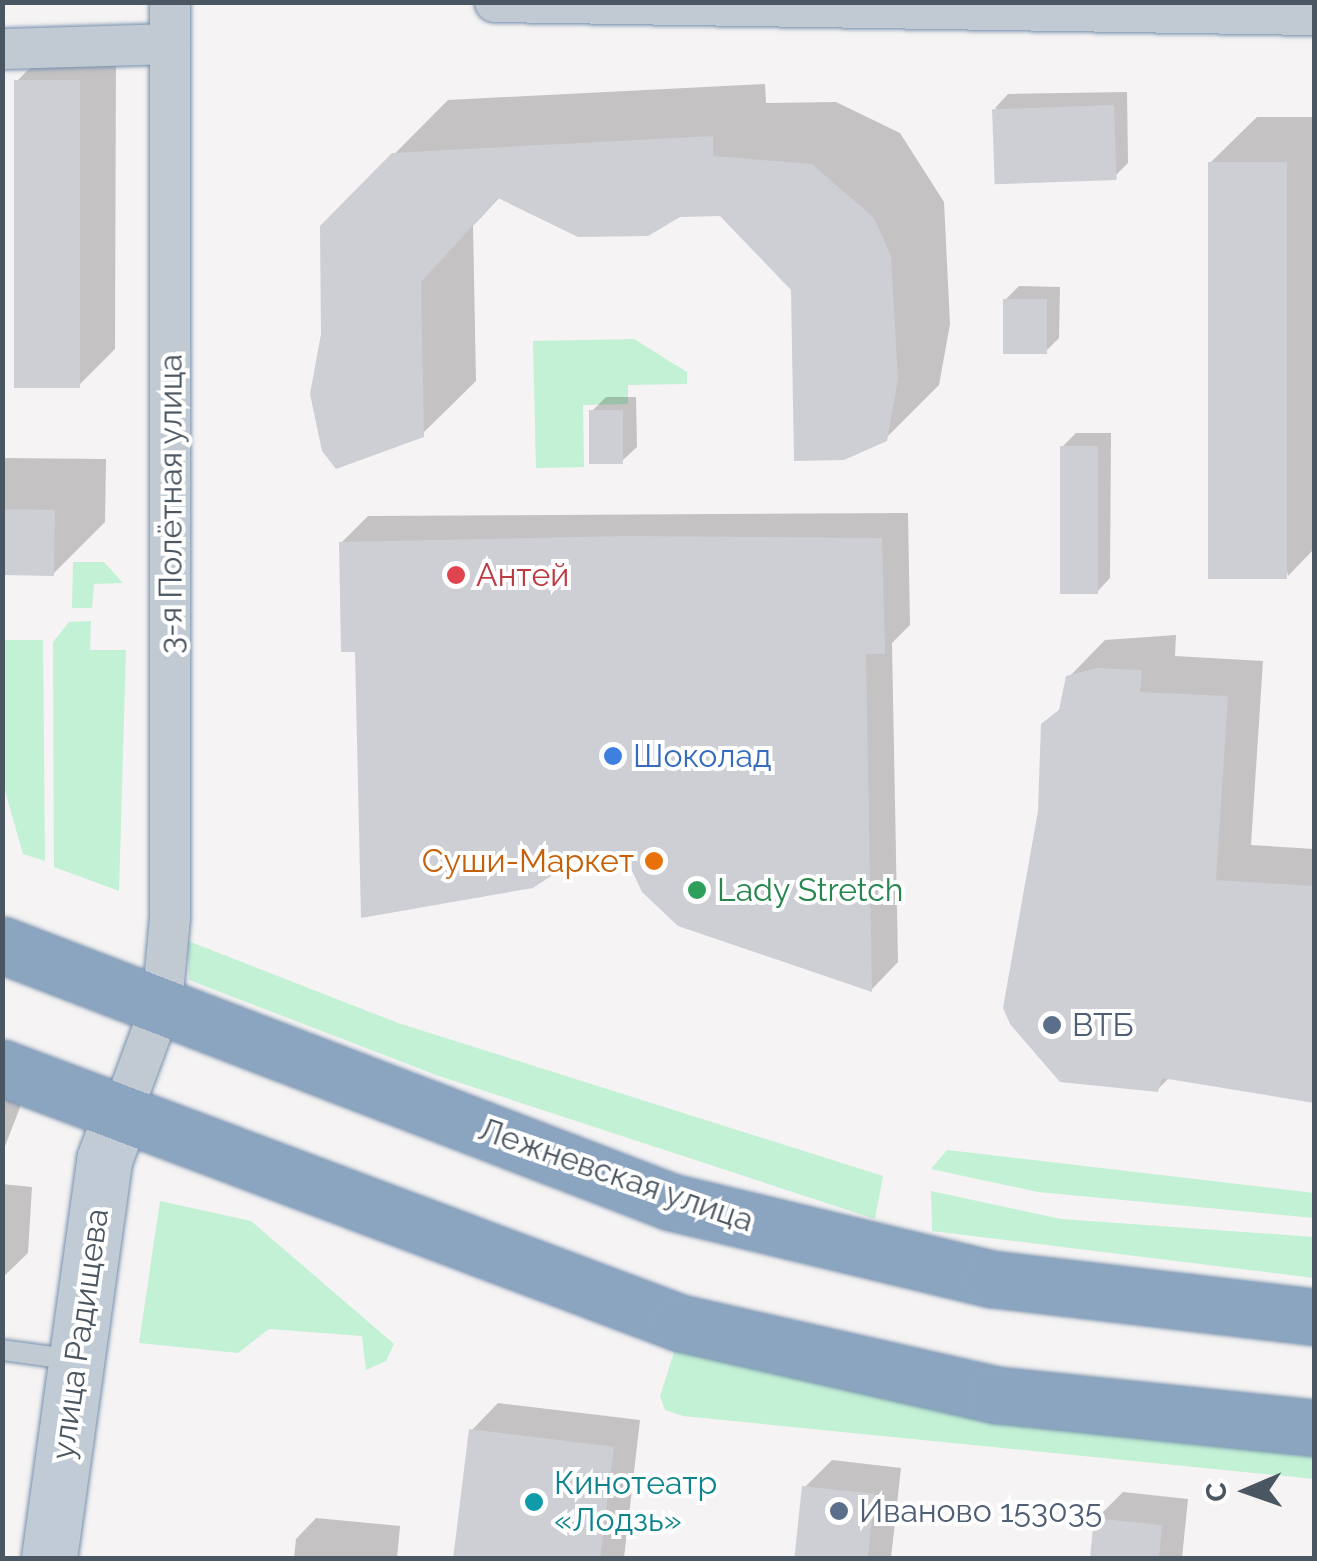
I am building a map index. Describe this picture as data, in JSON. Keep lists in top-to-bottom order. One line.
{"streets":{"highway":["Лежневская улица"],"street":["3-я Полётная улица","улица Радищева"]},"crossings":[["3-я Полётная улица","Лежневская улица"],["3-я Полётная улица","улица Радищева"]],"places":["Антей","Шоколад","Суши-Маркет","Lady Stretch","ВТБ","Кинотеатр «Лодзь»","Иваново 153035"],"north":"left"}
